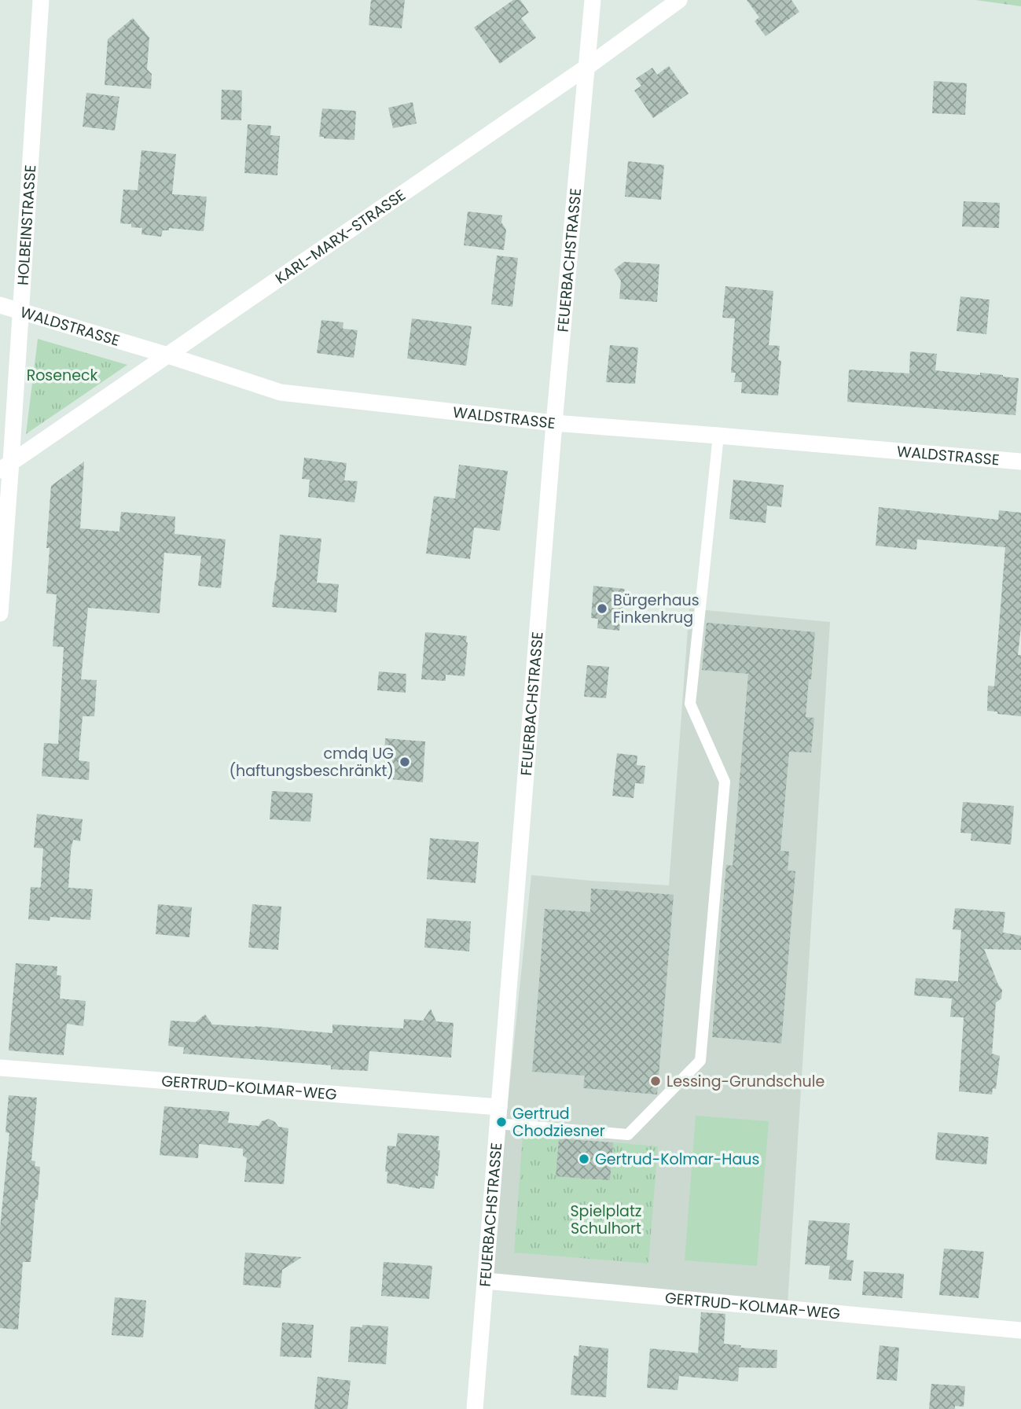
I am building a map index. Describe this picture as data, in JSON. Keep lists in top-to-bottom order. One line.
{"streets":{"street":["HOLBEINSTRASSE","KARL-MARX-STRASSE","FEUERBACHSTRASSE","WALDSTRASSE","GERTRUD-KOLMAR-WEG"]},"crossings":[["HOLBEINSTRASSE","KARL-MARX-STRASSE"],["HOLBEINSTRASSE","WALDSTRASSE"],["KARL-MARX-STRASSE","FEUERBACHSTRASSE"],["KARL-MARX-STRASSE","WALDSTRASSE"],["FEUERBACHSTRASSE","WALDSTRASSE"],["FEUERBACHSTRASSE","GERTRUD-KOLMAR-WEG"]],"parks":["Roseneck","Spielplatz Schulhort"],"places":["Bürgerhaus Finkenkrug","cmdq UG (haftungsbeschränkt)","Lessing-Grundschule","Gertrud Chodziesner","Gertrud-Kolmar-Haus"]}
